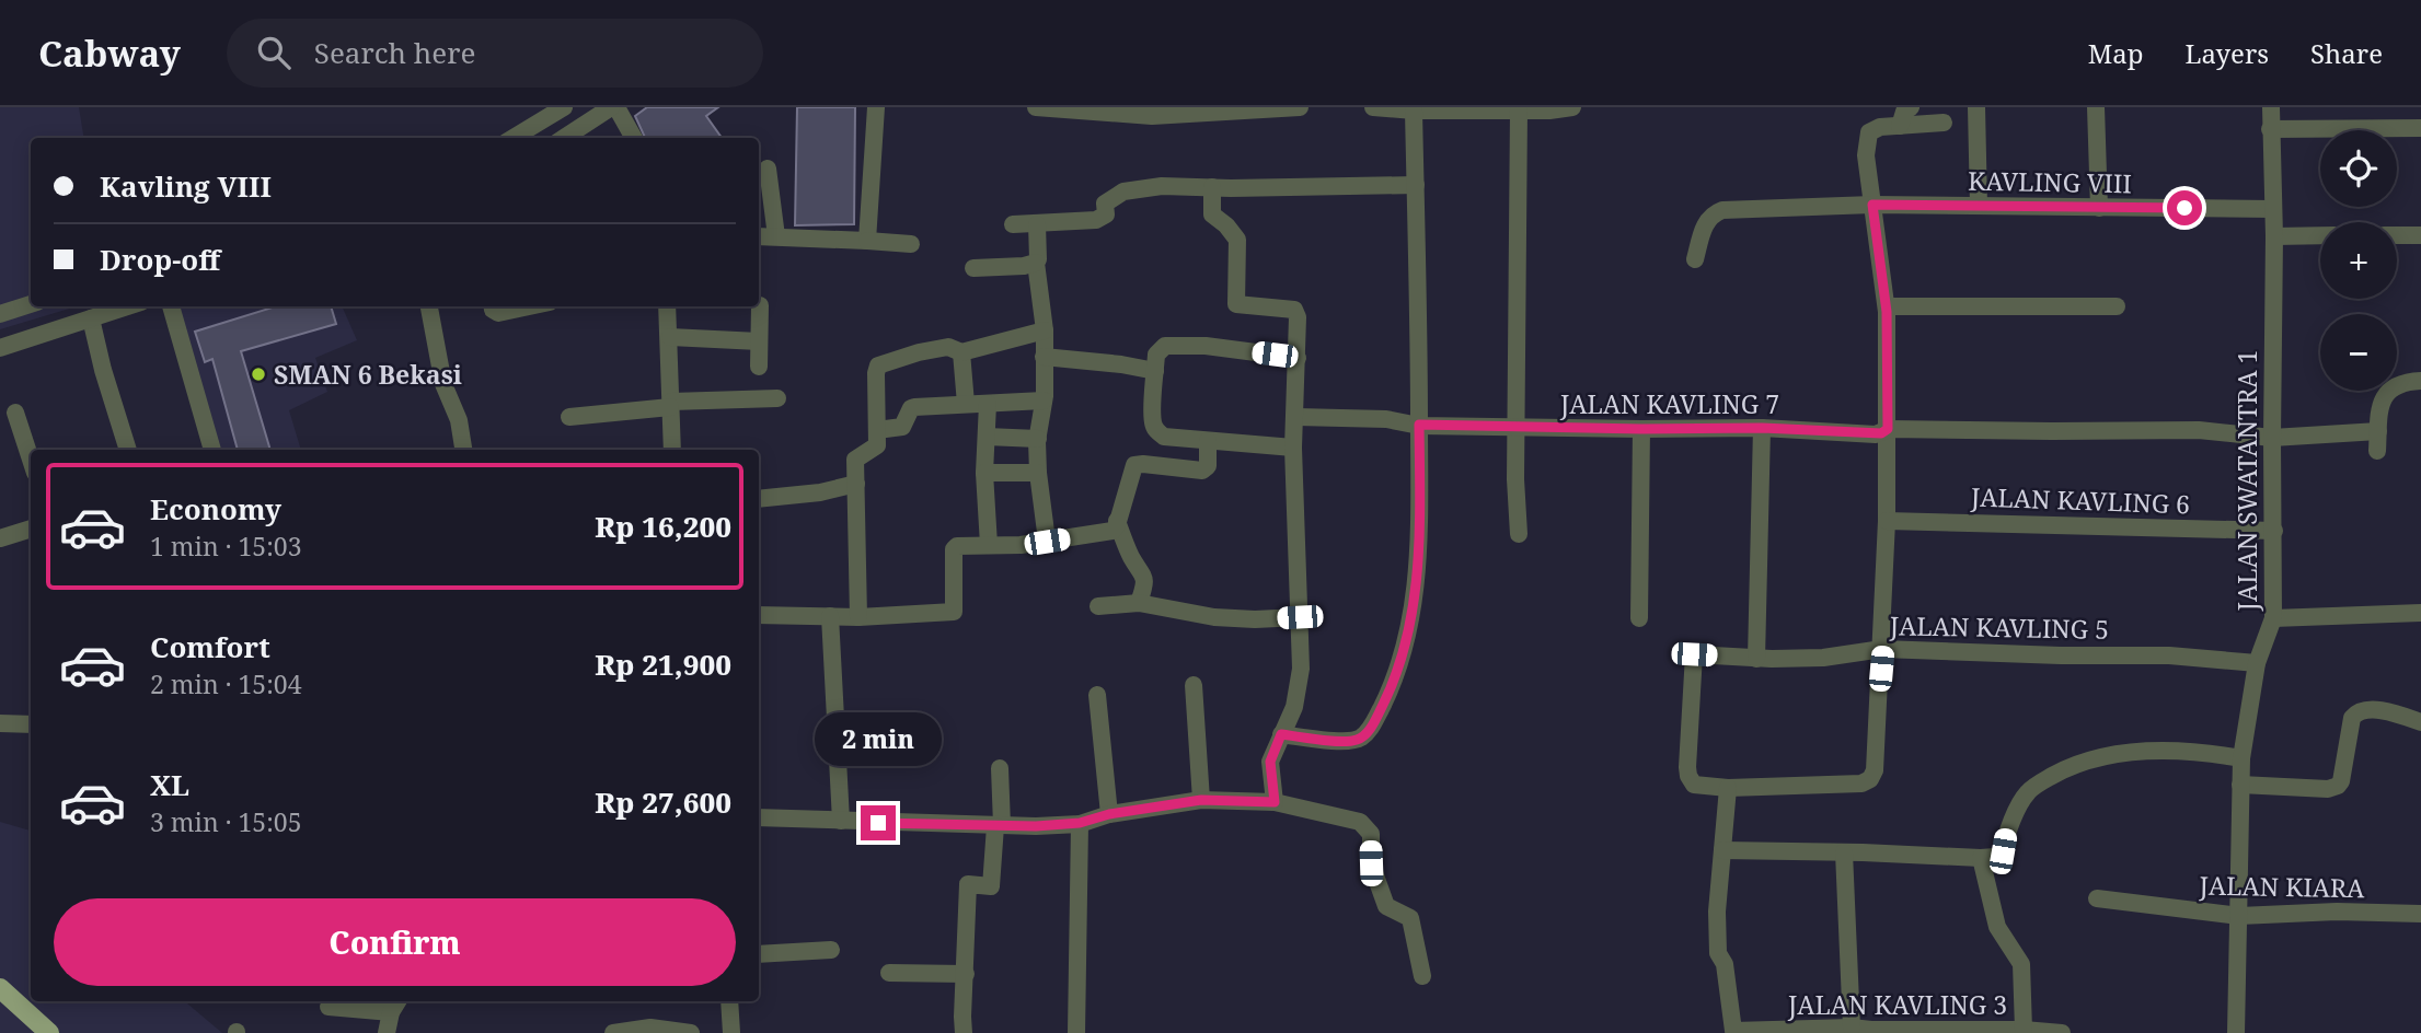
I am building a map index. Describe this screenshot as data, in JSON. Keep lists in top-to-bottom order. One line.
{"streets":{"street":["KAVLING VIII","JALAN KAVLING 7","JALAN SWATANTRA 1","JALAN KAVLING 6","JALAN KAVLING 5","JALAN KIARA","JALAN KAVLING 3"]},"crossings":[["KAVLING VIII","JALAN SWATANTRA 1"],["JALAN KAVLING 7","JALAN SWATANTRA 1"],["JALAN SWATANTRA 1","JALAN KAVLING 6"],["JALAN SWATANTRA 1","JALAN KAVLING 5"],["JALAN SWATANTRA 1","JALAN KIARA"]],"places":["SMAN 6 Bekasi"],"page":{"header":"Cabway","search":"Search here","nav":["Map","Layers","Share"],"map_buttons":["+","−"],"banner":["Kavling VIII","Drop-off"],"list":[{"name":"Economy","note":"1 min · 15:03","value":"Rp 16,200"},{"name":"Comfort","note":"2 min · 15:04","value":"Rp 21,900"},{"name":"XL","note":"3 min · 15:05","value":"Rp 27,600"}],"bubble":"2 min","buttons":"Confirm"}}
